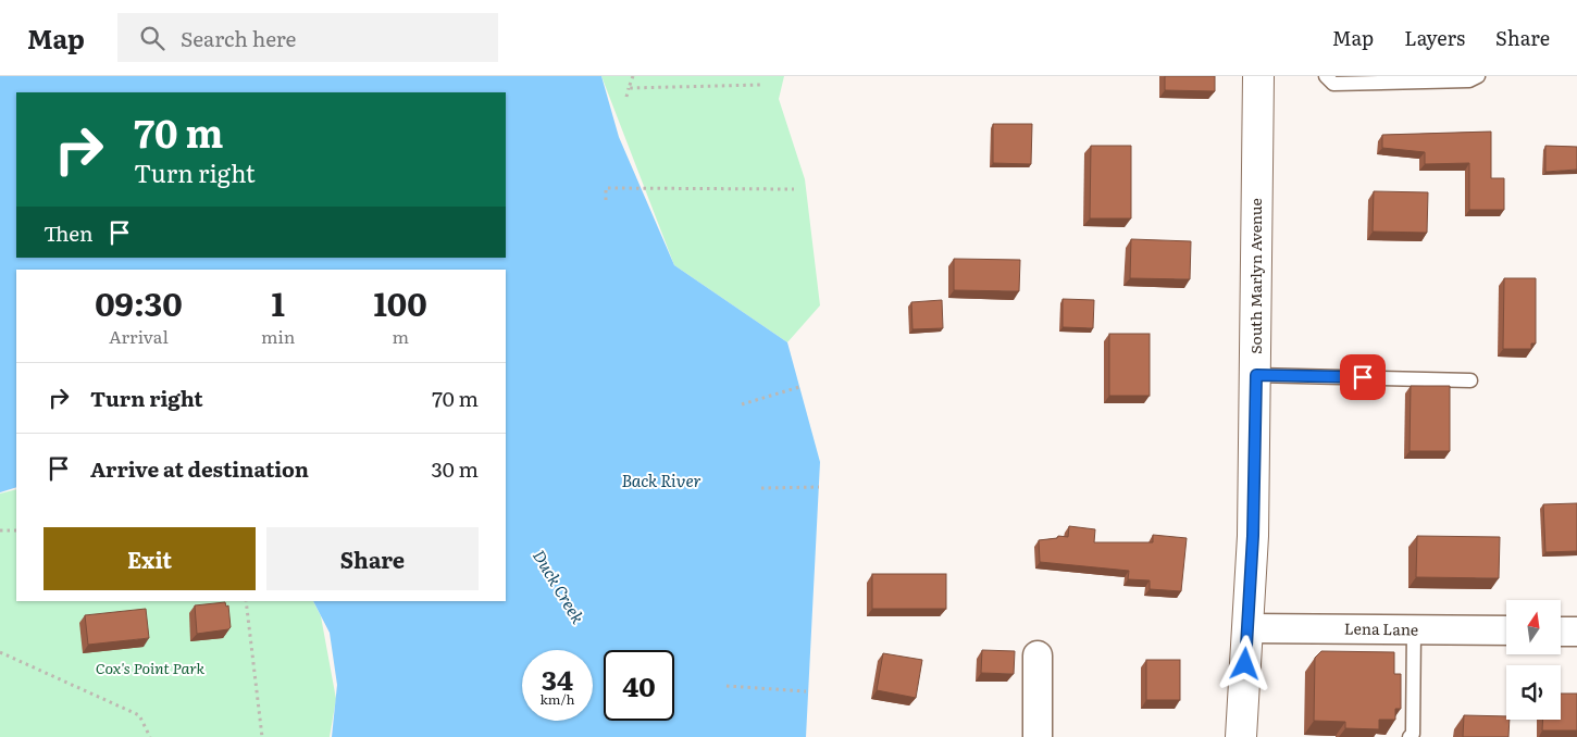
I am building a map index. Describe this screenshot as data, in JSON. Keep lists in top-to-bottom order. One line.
{"streets":{"street":["South Marlyn Avenue","Lena Lane"]},"crossings":[["South Marlyn Avenue","Lena Lane"]],"water":["Back River","Duck Creek"],"parks":["Cox's Point Park"],"north":"top","page":{"header":"Map","search":"Search here","nav":["Map","Layers","Share"],"turn":["70 m","Turn right"],"then":"Then","eta":["09:30","Arrival","1","min","100","m"],"list":[{"name":"Turn right","value":"70 m"},{"name":"Arrive at destination","value":"30 m"}],"buttons":["Exit","Share"],"speed":"34 km/h","limit":"40"}}
